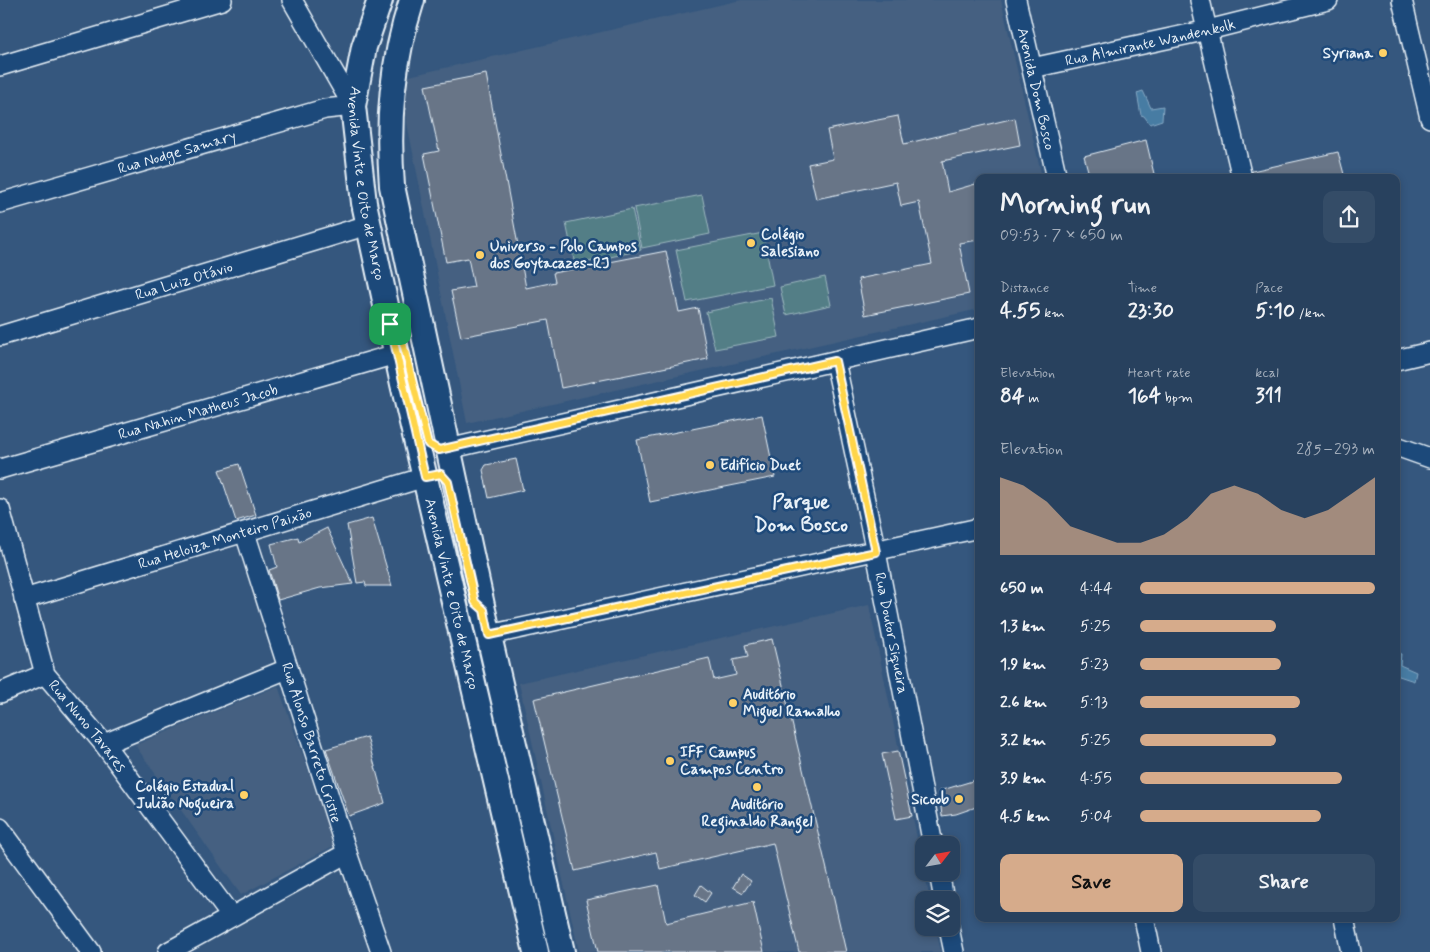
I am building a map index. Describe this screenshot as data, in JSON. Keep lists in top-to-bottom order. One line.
{"streets":{"main road":["Avenida Vinte e Oito de Março"],"street":["Rua Almirante Wandenkolk","Avenida Dom Bosco","Rua Nodge Samary","Rua Luiz Otávio","Rua Nahin Matheus Jacob","Rua Heloiza Monteiro Paixão","Rua Doutor Siqueira","Rua Nuno Tavares","Rua Alonso Barreto Cristie"]},"crossings":[["Rua Almirante Wandenkolk","Avenida Dom Bosco"],["Rua Nodge Samary","Avenida Vinte e Oito de Março"],["Avenida Vinte e Oito de Março","Rua Luiz Otávio"],["Avenida Vinte e Oito de Março","Rua Nahin Matheus Jacob"],["Avenida Vinte e Oito de Março","Rua Heloiza Monteiro Paixão"],["Rua Heloiza Monteiro Paixão","Rua Nuno Tavares"],["Rua Heloiza Monteiro Paixão","Rua Alonso Barreto Cristie"]],"districts":["Parque Dom Bosco"],"places":["Syriana","Colégio Salesiano","Universo - Polo Campos dos Goytacazes-RJ","Edifício Duet","Auditório Miguel Ramalho","IFF Campus Campos Centro","Auditório Reginaldo Rangel","Colégio Estadual Julião Nogueira","Sicoob"],"north":"top right","page":{"heading":["Morning run","09:53 · 7 × 650 m"],"stats":[["Distance","4.55 km"],["Time","23:30"],["Pace","5:10 /km"],["Elevation","84 m"],["Heart rate","164 bpm"],["kcal","311"]],"chart":["Elevation","285–293 m"],"list":[{"name":"650 m","note":"4:44"},{"name":"1.3 km","note":"5:25"},{"name":"1.9 km","note":"5:23"},{"name":"2.6 km","note":"5:13"},{"name":"3.2 km","note":"5:25"},{"name":"3.9 km","note":"4:55"},{"name":"4.5 km","note":"5:04"}],"buttons":["Save","Share"]}}
